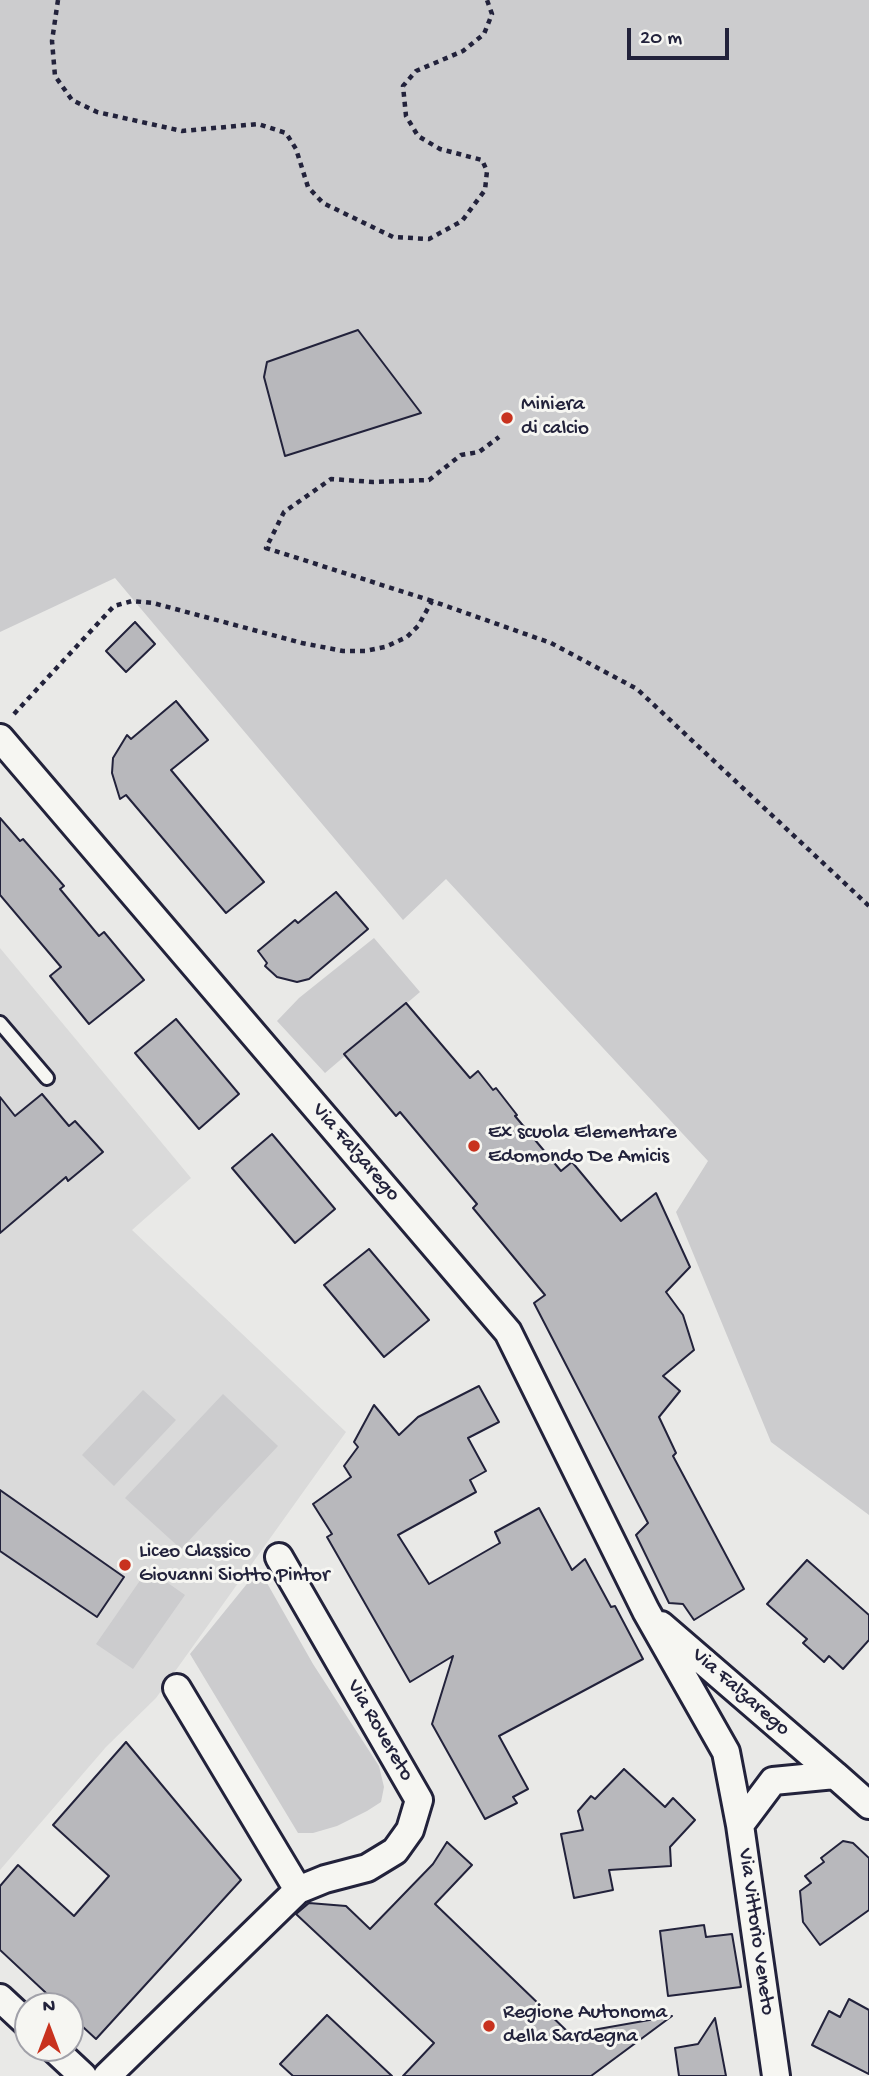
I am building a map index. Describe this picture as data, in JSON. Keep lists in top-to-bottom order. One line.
{"streets":{"street":["Via Falzarego","Via Rovereto","Via Vittorio Veneto"]},"crossings":[["Via Falzarego","Via Vittorio Veneto"]],"places":["Miniera di calcio","Ex scuola Elementare Edomondo De Amicis","Liceo Classico Giovanni Siotto Pintor","Regione Autonoma della Sardegna"],"scale_bar":"20 m","north":"top"}
